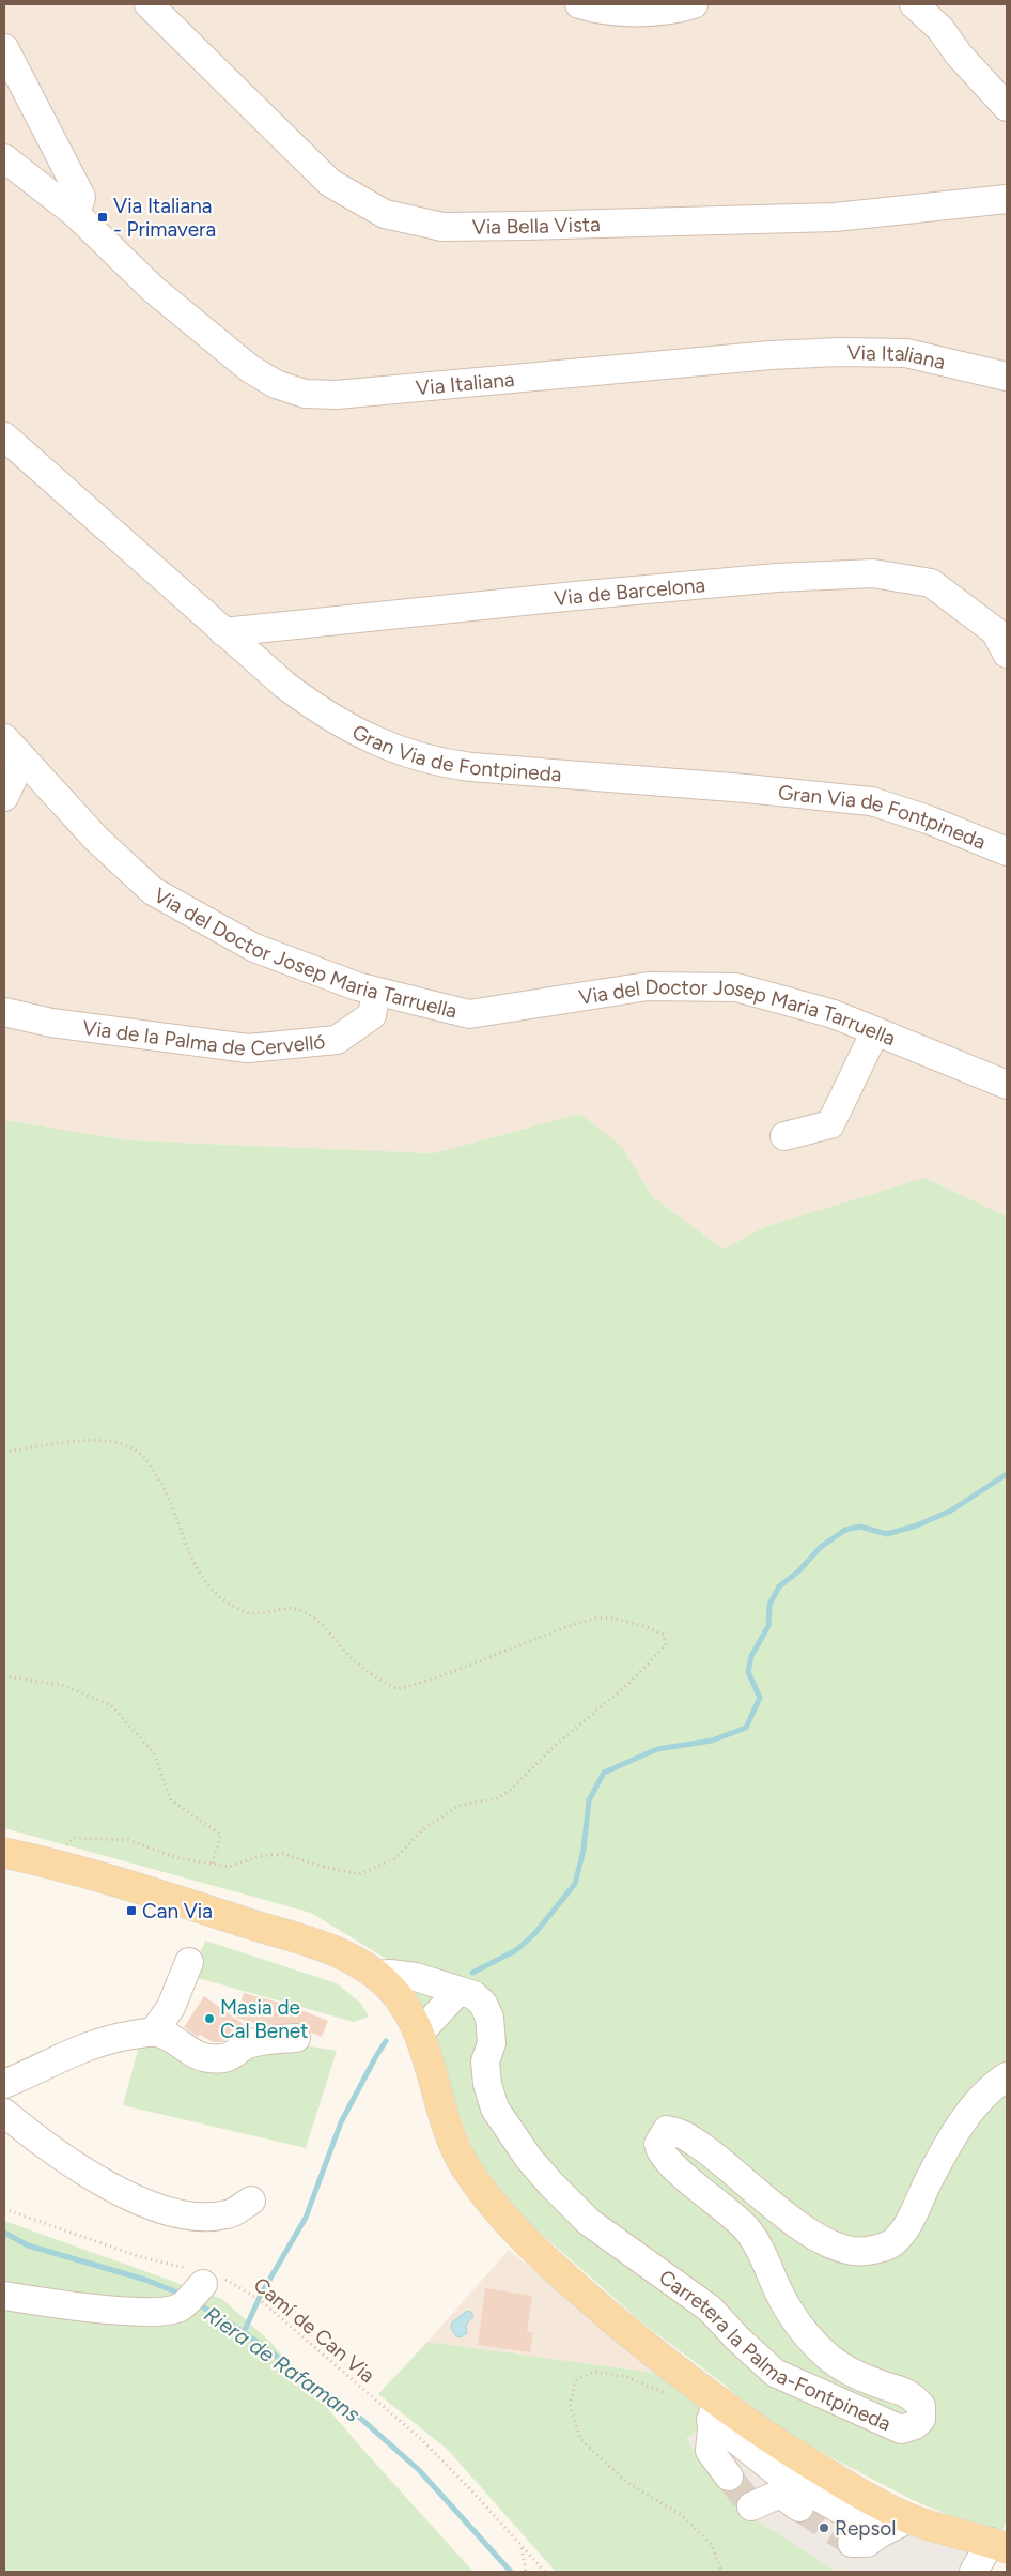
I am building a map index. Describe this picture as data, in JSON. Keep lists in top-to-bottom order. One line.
{"streets":{"street":["Via Bella Vista","Via Italiana","Via de Barcelona","Gran Via de Fontpineda","Via del Doctor Josep Maria Tarruella","Via de la Palma de Cervelló","Carretera la Palma-Fontpineda"],"path":["Camí de Can Via"]},"crossings":[["Via de Barcelona","Gran Via de Fontpineda"],["Via del Doctor Josep Maria Tarruella","Via de la Palma de Cervelló"]],"water":["Riera de Rafamans"],"places":{"transit":["Via Italiana - Primavera","Can Via"],"other":["Masia de Cal Benet","Repsol"]}}
